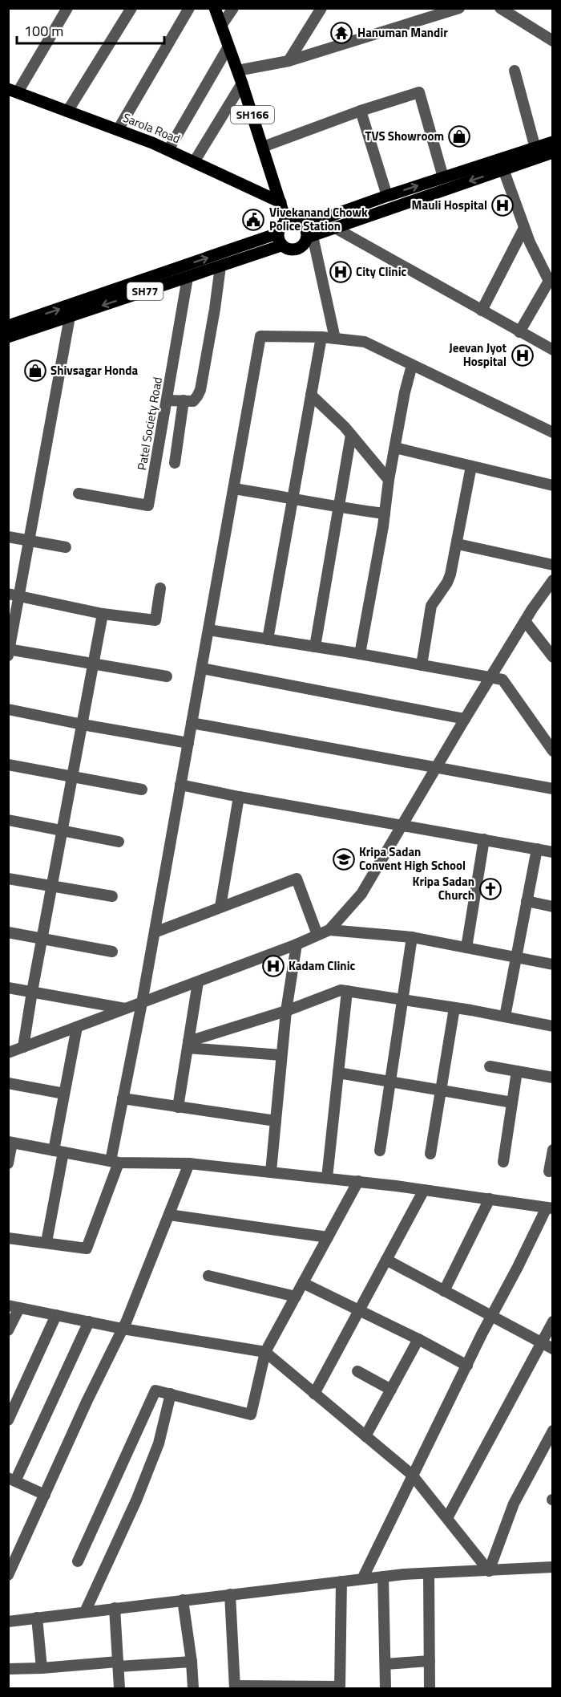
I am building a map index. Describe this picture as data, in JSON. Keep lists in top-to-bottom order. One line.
{"streets":{"main road":["SH166","Sarola Road","SH77"],"street":["Patel Society Road"]},"crossings":[["SH166","Sarola Road"],["SH166","SH77"],["SH77","Patel Society Road"]],"places":{"temple":["Hanuman Mandir"],"shop":["TVS Showroom","Shivsagar Honda"],"hospital":["Mauli Hospital","City Clinic","Jeevan Jyot Hospital","Kadam Clinic"],"public building":["Vivekanand Chowk Police Station"],"school or university":["Kripa Sadan Convent High School"],"church":["Kripa Sadan Church"]},"scale_bar":"100 m"}
